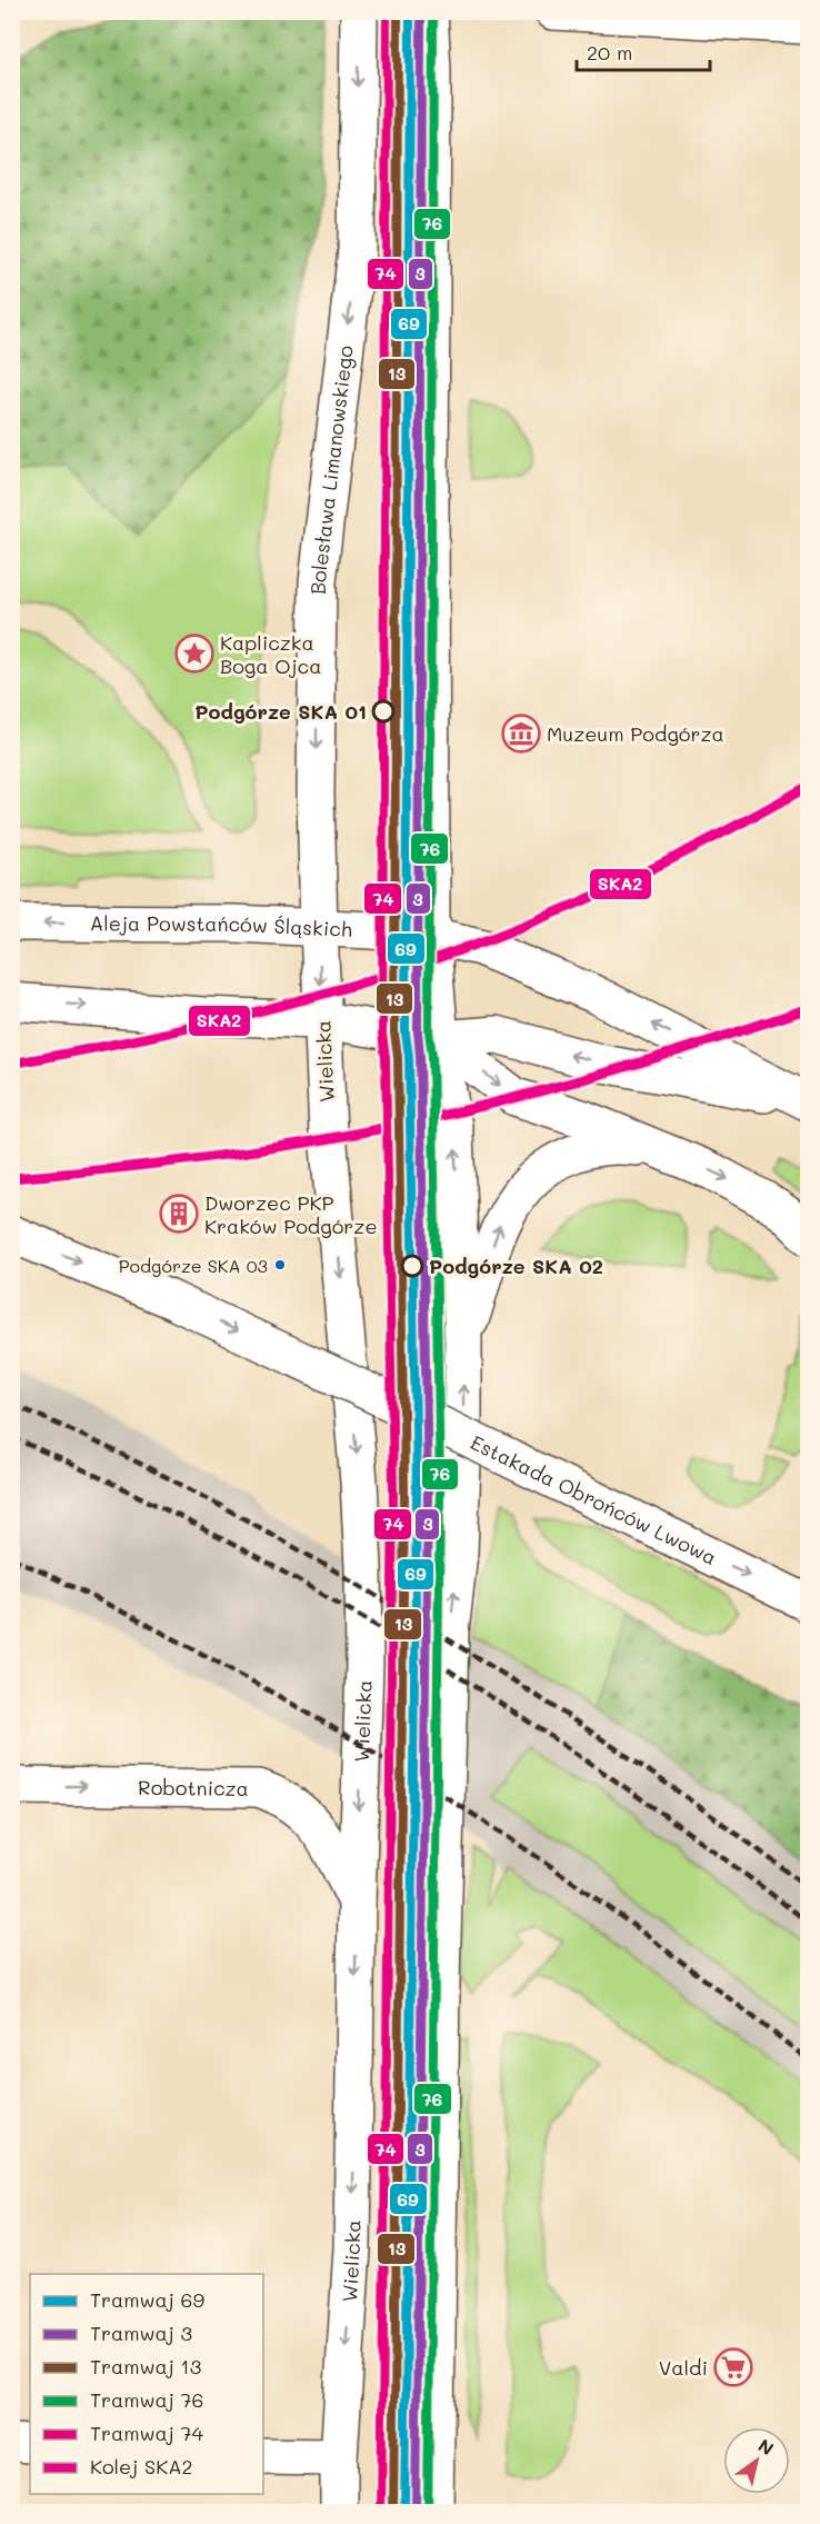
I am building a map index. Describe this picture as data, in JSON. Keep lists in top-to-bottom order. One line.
{"streets":{"main road":["Bolesława Limanowskiego","Aleja Powstańców Śląskich","Wielicka","Estakada Obrońców Lwowa","Robotnicza"]},"crossings":[["Bolesława Limanowskiego","Aleja Powstańców Śląskich"],["Bolesława Limanowskiego","Wielicka"],["Aleja Powstańców Śląskich","Wielicka"],["Wielicka","Robotnicza"]],"one_way":["Robotnicza"],"places":{"place":["Kapliczka Boga Ojca"],"other":["Podgórze SKA 01","Podgórze SKA 03","Podgórze SKA 02"],"museum":["Muzeum Podgórza"],"building":["Dworzec PKP Kraków Podgórze"],"supermarket":["Valdi"]},"lines":["tram line 69","tram line 3","tram line 13","tram line 76","tram line 74","rail line SKA2"],"legend":["Tramwaj 69","Tramwaj 3","Tramwaj 13","Tramwaj 76","Tramwaj 74","Kolej SKA2"],"scale_bar":"20 m","north":"top right"}
